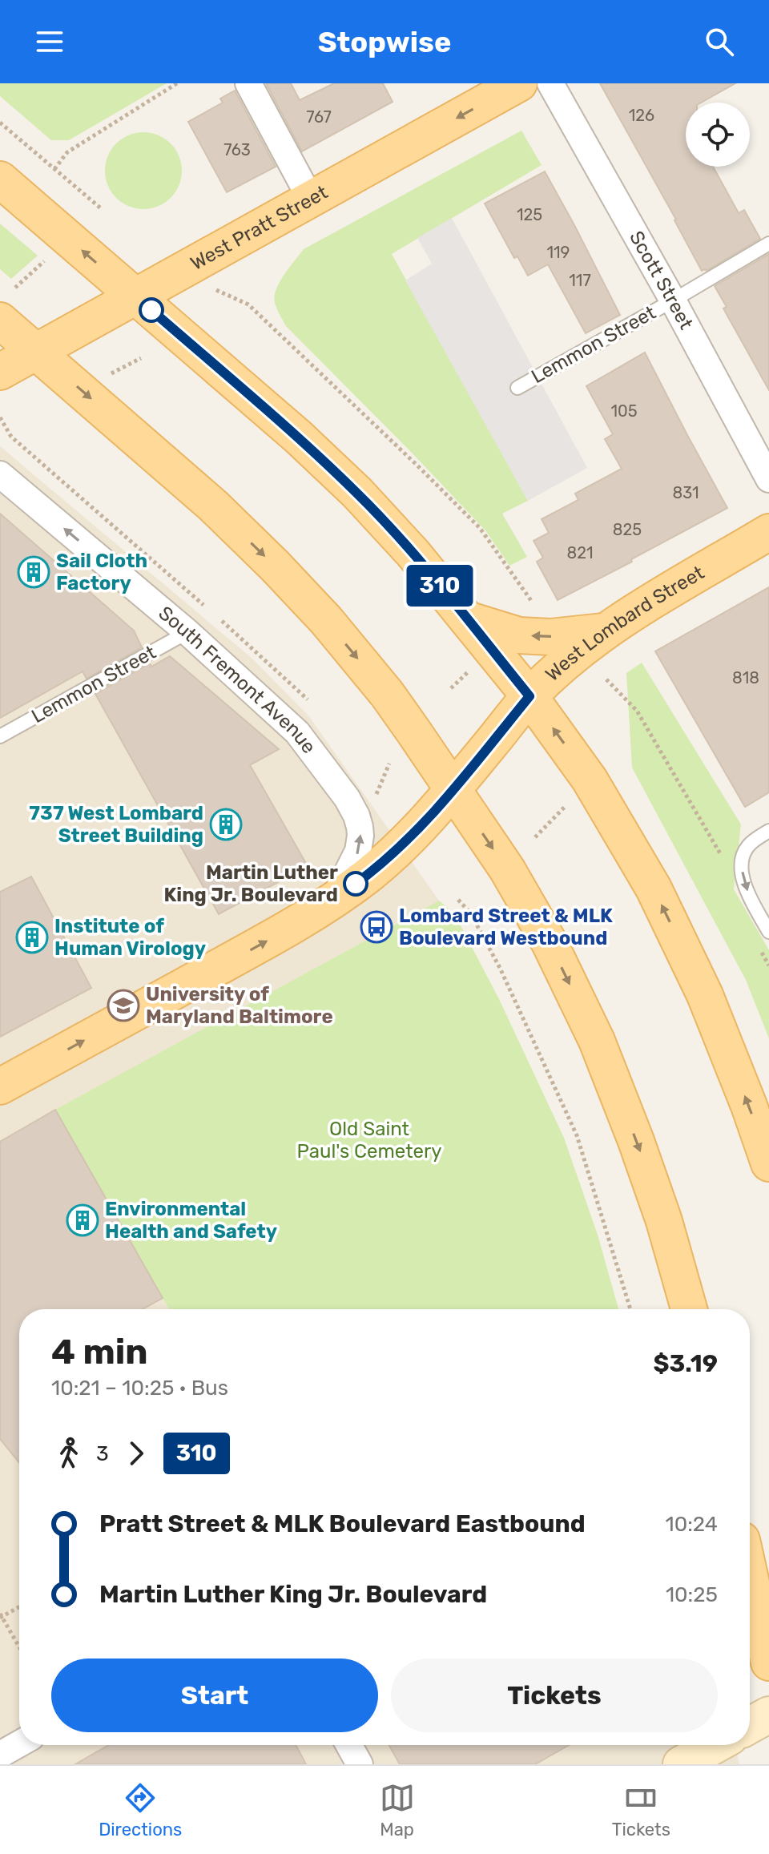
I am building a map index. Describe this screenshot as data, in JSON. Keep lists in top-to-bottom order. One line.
{"streets":{"main road":["West Pratt Street","West Lombard Street"],"street":["Scott Street","South Fremont Avenue"],"lane":["Lemmon Street"]},"crossings":[["Scott Street","Lemmon Street"],["Lemmon Street","South Fremont Avenue"],["West Lombard Street","South Fremont Avenue"]],"one_way":["West Pratt Street","West Lombard Street","South Fremont Avenue"],"parks":["Old Saint Paul's Cemetery"],"places":{"building":["Sail Cloth Factory","737 West Lombard Street Building","Institute of Human Virology","Environmental Health and Safety"],"other":["Martin Luther King Jr. Boulevard"],"bus stop":["Lombard Street & MLK Boulevard Westbound"],"school or university":["University of Maryland Baltimore"]},"lines":["bus line 310"],"house_numbers":["126","767","763","125","119","117","105","831","825","821","818"],"page":{"header":"Stopwise","on_map":"310","heading":["4 min","10:21 – 10:25 · Bus","$3.19"],"legs":["3","310"],"list":[{"name":"Pratt Street & MLK Boulevard Eastbound","value":"10:24"},{"name":"Martin Luther King Jr. Boulevard","value":"10:25"}],"buttons":["Start","Tickets"],"tabs":["Directions","Map","Tickets"]}}
